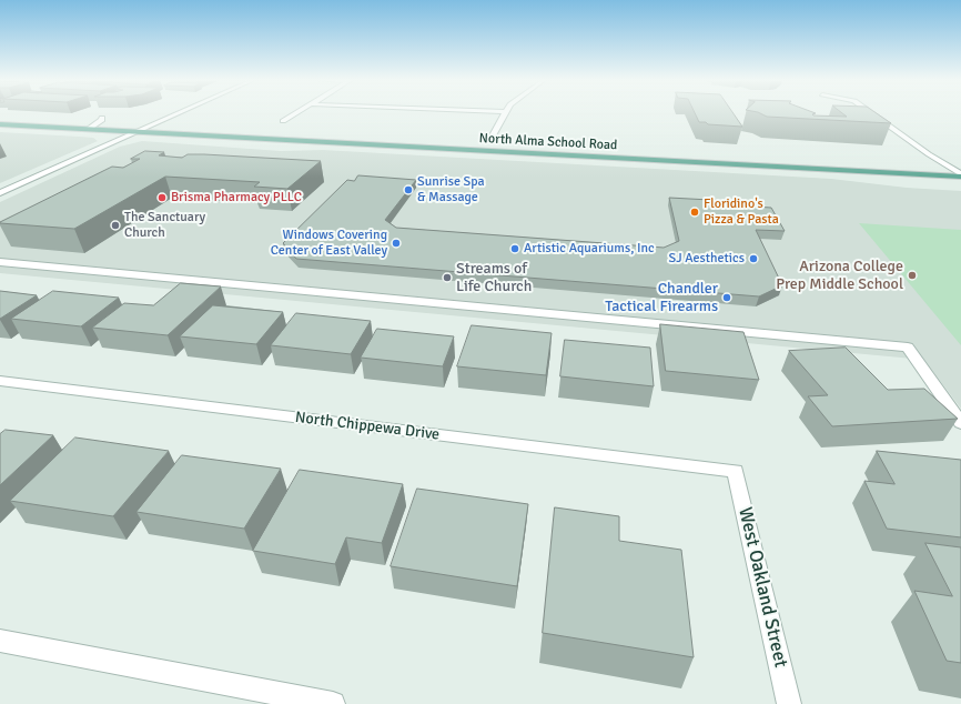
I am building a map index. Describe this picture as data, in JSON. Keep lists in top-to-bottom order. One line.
{"streets":{"main road":["North Alma School Road"],"street":["North Chippewa Drive","West Oakland Street"]},"crossings":[["North Chippewa Drive","West Oakland Street"]],"places":["Sunrise Spa & Massage","Brisma Pharmacy PLLC","Floridino's Pizza & Pasta","The Sanctuary Church","Windows Covering Center of East Valley","Artistic Aquariums, Inc","SJ Aesthetics","Arizona College Prep Middle School","Streams of Life Church","Chandler Tactical Firearms"]}
